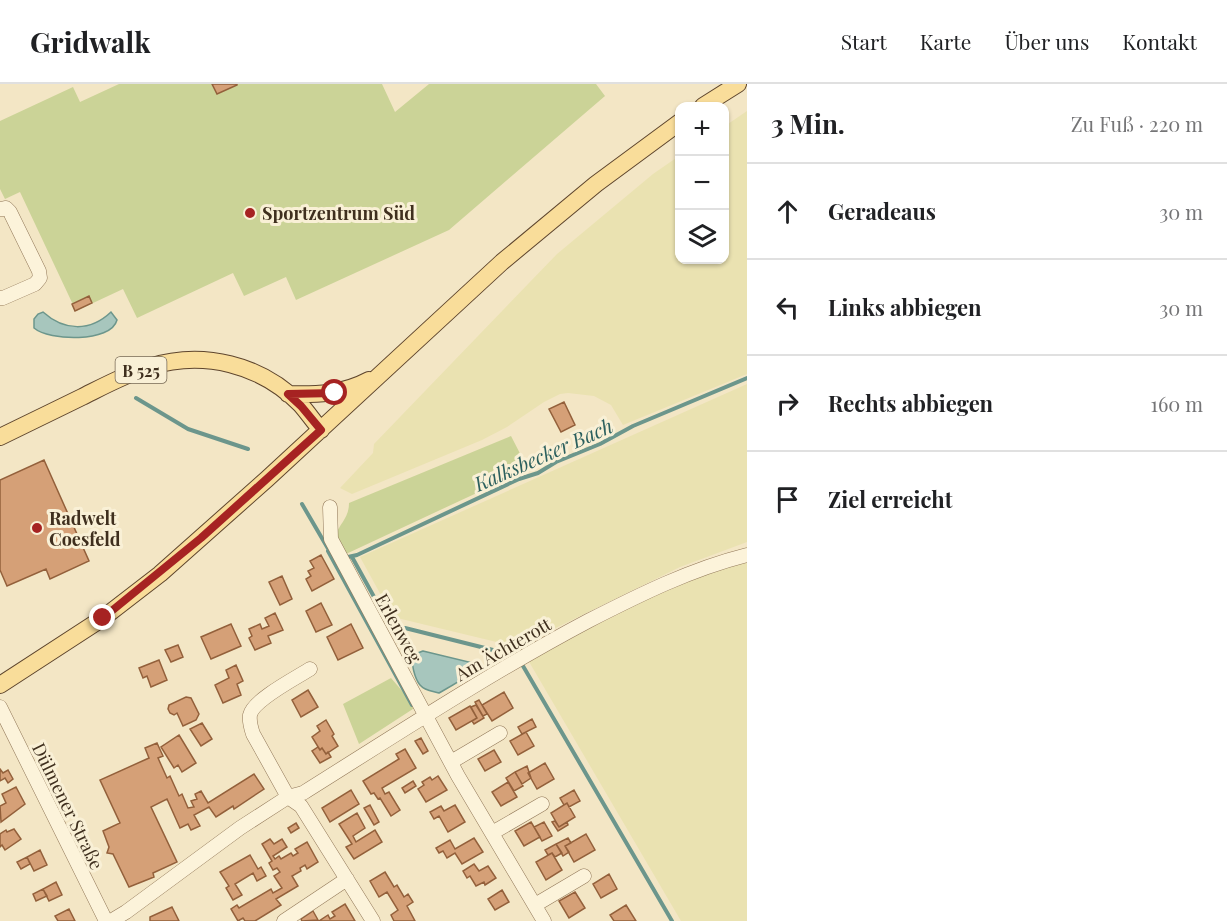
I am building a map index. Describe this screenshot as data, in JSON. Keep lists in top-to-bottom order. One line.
{"streets":{"main road":["B 525"],"street":["Erlenweg","Am Ächterott","Dülmener Straße"]},"crossings":[["Erlenweg","Am Ächterott"]],"water":["Kalksbecker Bach"],"places":["Sportzentrum Süd","Radwelt Coesfeld"],"page":{"header":"Gridwalk","nav":["Start","Karte","Über uns","Kontakt"],"heading":["3 Min.","Zu Fuß · 220 m"],"map_buttons":["+","−"],"list":[["Geradeaus","30 m"],["Links abbiegen","30 m"],["Rechts abbiegen","160 m"],"Ziel erreicht"]}}
